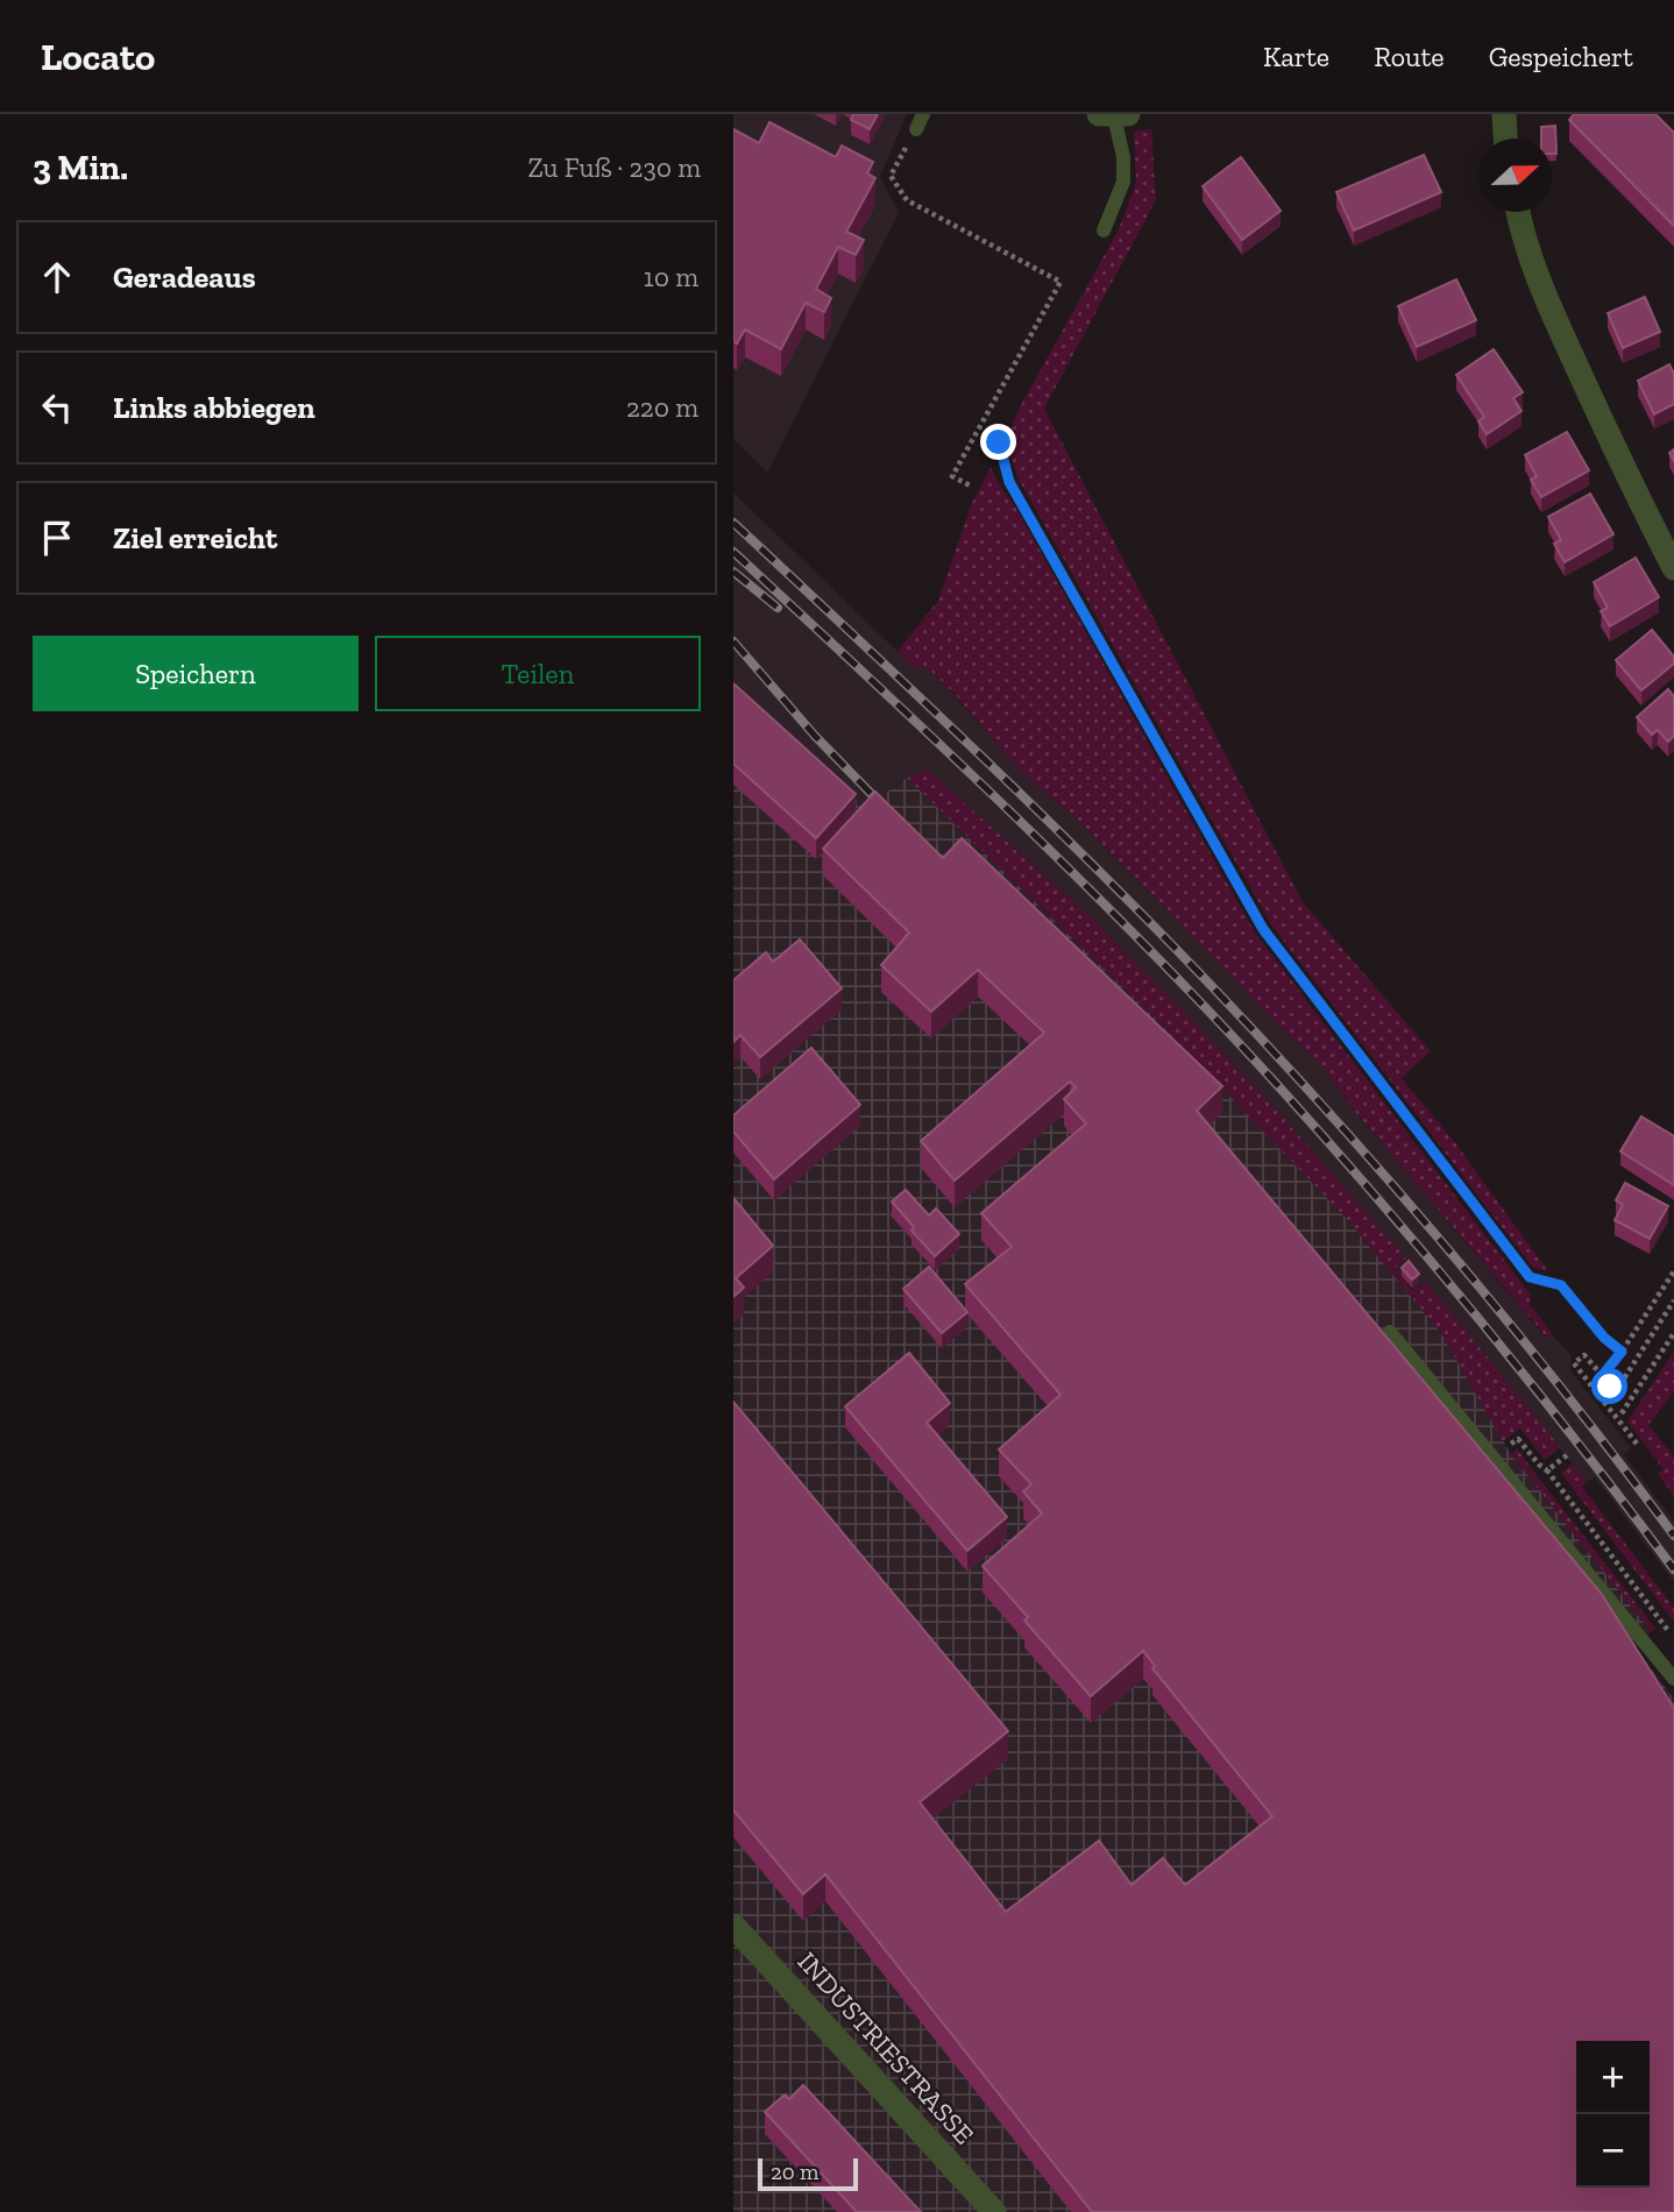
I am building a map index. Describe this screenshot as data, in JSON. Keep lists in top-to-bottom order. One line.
{"streets":{"street":["INDUSTRIESTRASSE"]},"scale_bar":"20 m","north":"right","page":{"header":"Locato","nav":["Karte","Route","Gespeichert"],"heading":["3 Min.","Zu Fuß · 230 m"],"list":[["Geradeaus","10 m"],["Links abbiegen","220 m"],"Ziel erreicht"],"buttons":["Speichern","Teilen"],"map_buttons":["+","−"],"scale":"20 m"}}
